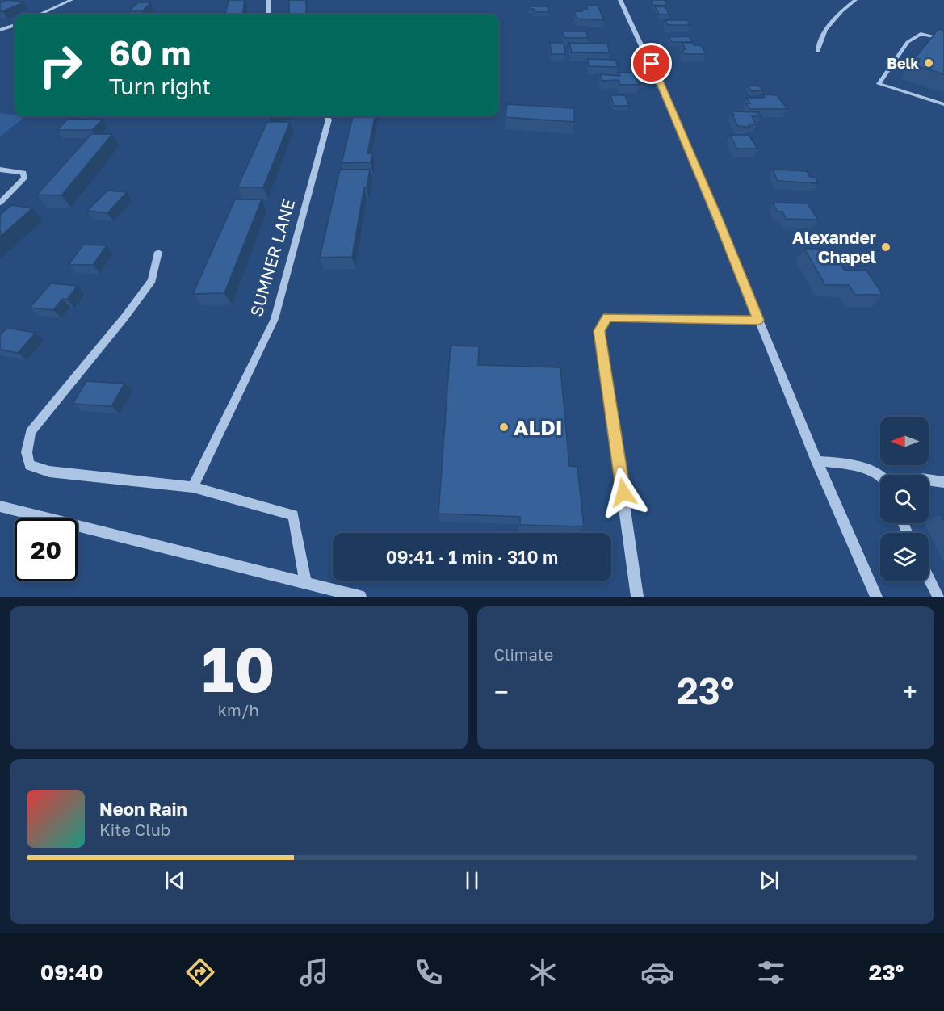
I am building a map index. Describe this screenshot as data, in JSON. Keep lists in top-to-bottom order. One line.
{"streets":{"street":["SUMNER LANE"]},"places":["Belk","Alexander Chapel","ALDI"],"north":"left","page":{"turn":["60 m","Turn right"],"limit":"20","trip":"09:41 · 1 min · 310 m","tile":[["10","km/h"],"Climate"],"heat":["−","23°","+"],"song":["Neon Rain","Kite Club"],"tabs":["09:40","23°"]}}
